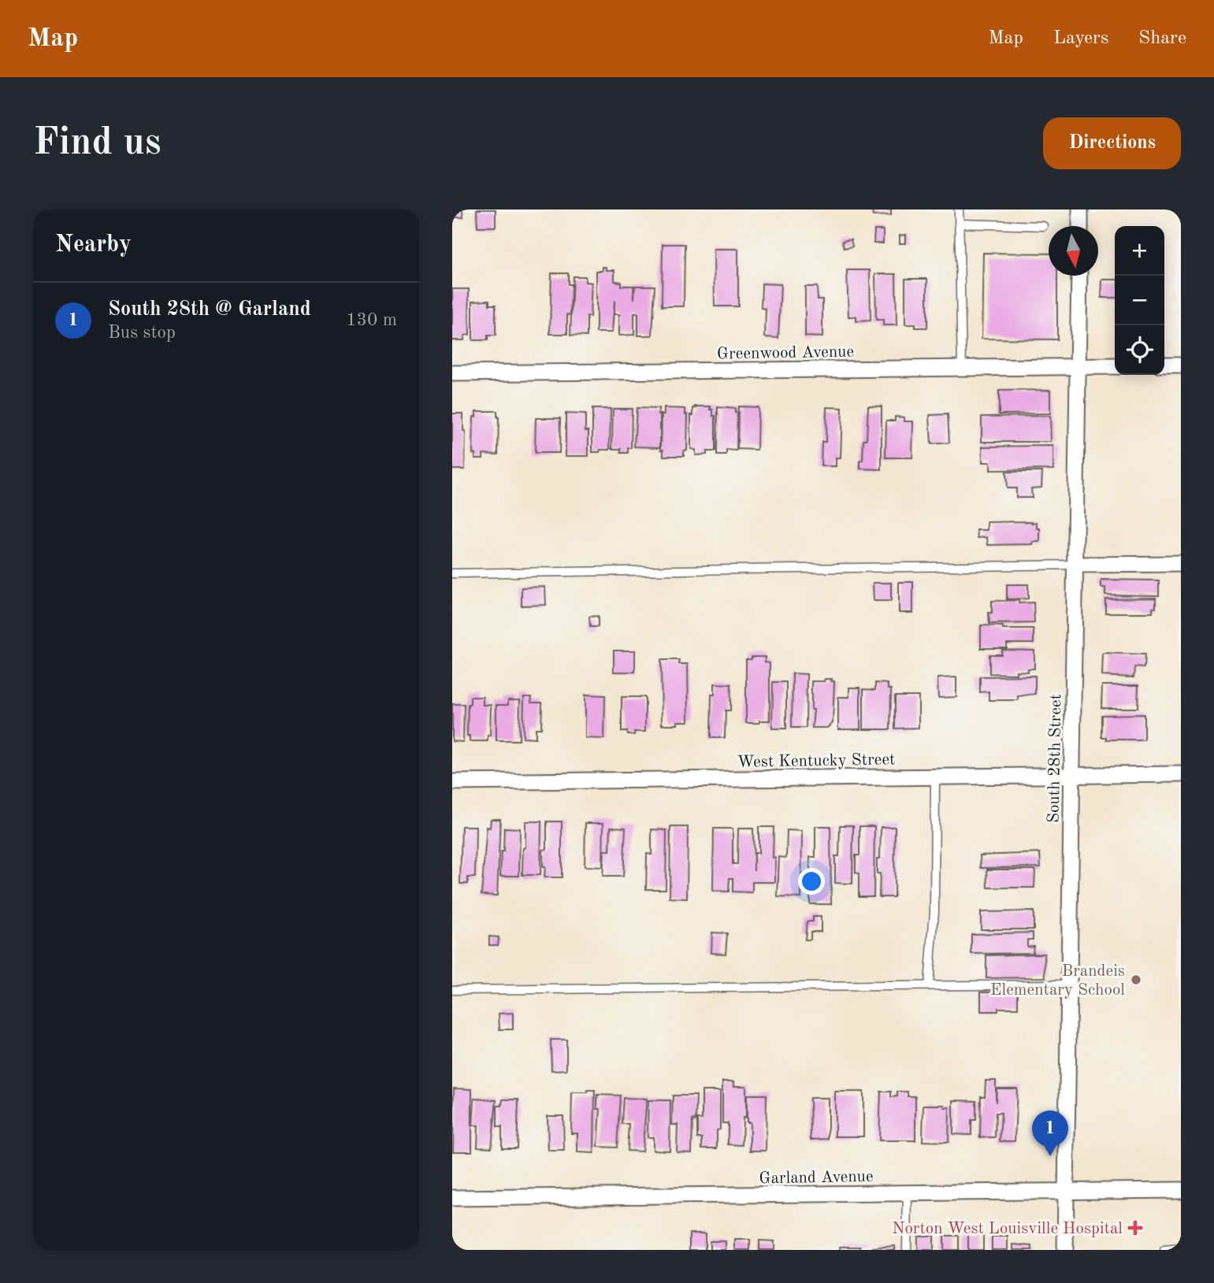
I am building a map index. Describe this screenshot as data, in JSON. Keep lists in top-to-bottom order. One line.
{"streets":{"street":["Greenwood Avenue","South 28th Street","West Kentucky Street","Garland Avenue"]},"crossings":[["Greenwood Avenue","South 28th Street"],["South 28th Street","West Kentucky Street"],["South 28th Street","Garland Avenue"]],"places":{"other":["Brandeis Elementary School"],"health":["Norton West Louisville Hospital"]},"north":"bottom","page":{"header":"Map","nav":["Map","Layers","Share"],"buttons":"Directions","title":"Find us","heading":"Nearby","map_buttons":["+","−"],"list":[{"mark":"1","name":"South 28th @ Garland","note":"Bus stop","value":"130 m"}],"pins":"1"}}
